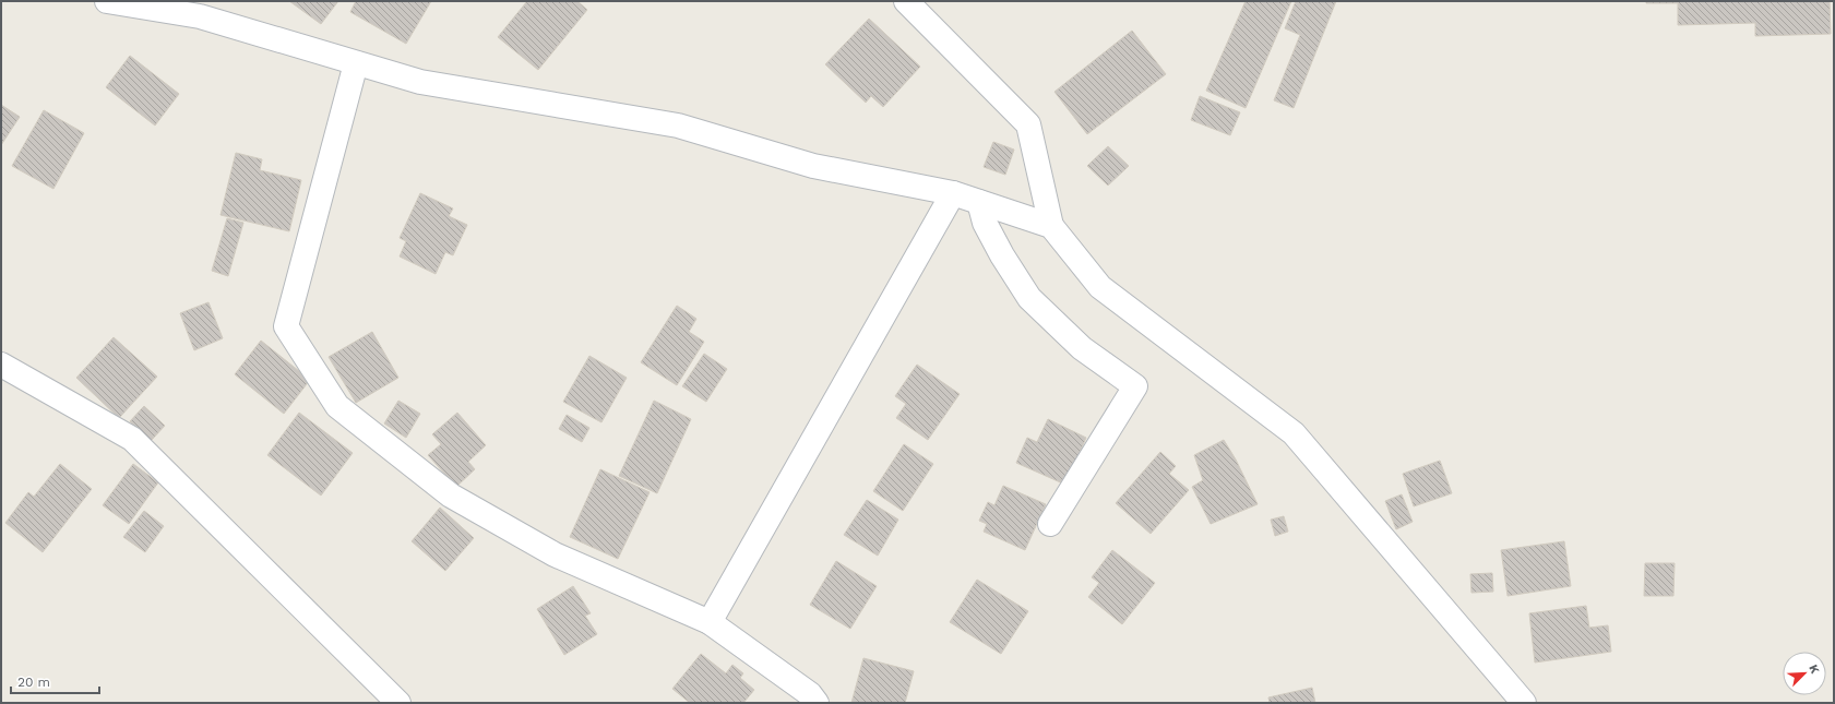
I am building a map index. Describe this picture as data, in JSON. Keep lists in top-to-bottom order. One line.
{"scale_bar":"20 m","north":"top right"}
